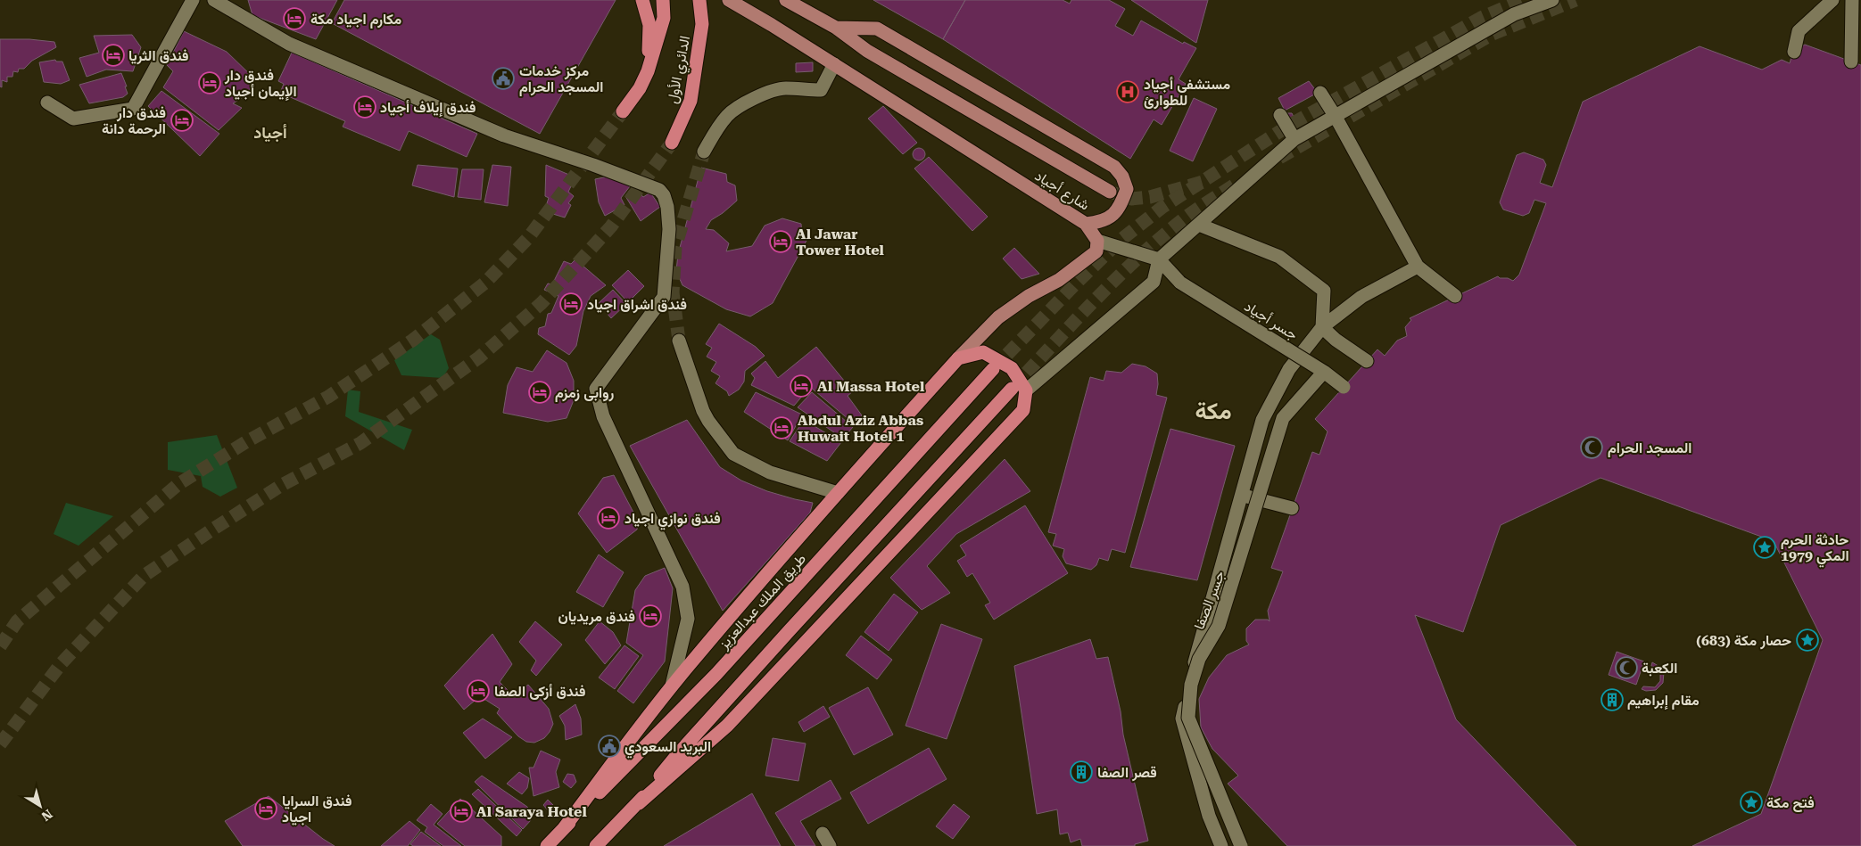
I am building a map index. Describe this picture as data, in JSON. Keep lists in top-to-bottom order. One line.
{"streets":{"highway":["الدائري الأول","طريق الملك عبدالعزيز"],"main road":["شارع أجياد"],"street":["جسر أجياد","جسر الصفا"]},"crossings":[["جسر أجياد","جسر الصفا"]],"districts":["أجياد","مكة"],"places":{"hotel":["مكارم اجياد مكة","فندق الثريا","فندق دار الإيمان أجياد","فندق إيلاف أجياد","فندق دار الرحمة دانة","Al Jawar Tower Hotel","فندق اشراق اجياد","Al Massa Hotel","روابی زمزم","Abdul Aziz Abbas Huwait Hotel 1","فندق نوازي اجياد","فندق مريديان","فندق أزكى الصفا","فندق السرايا اجياد","Al Saraya Hotel"],"public building":["مركز خدمات المسجد الحرام","البريد السعودي"],"hospital":["مستشفى أجياد للطوارئ"],"mosque":["المسجد الحرام","الكعبة"],"place":["حادثة الحرم المكي 1979","حصار مكة (683)","فتح مكة"],"building":["مقام إبراهيم","قصر الصفا"]},"north":"bottom right"}
